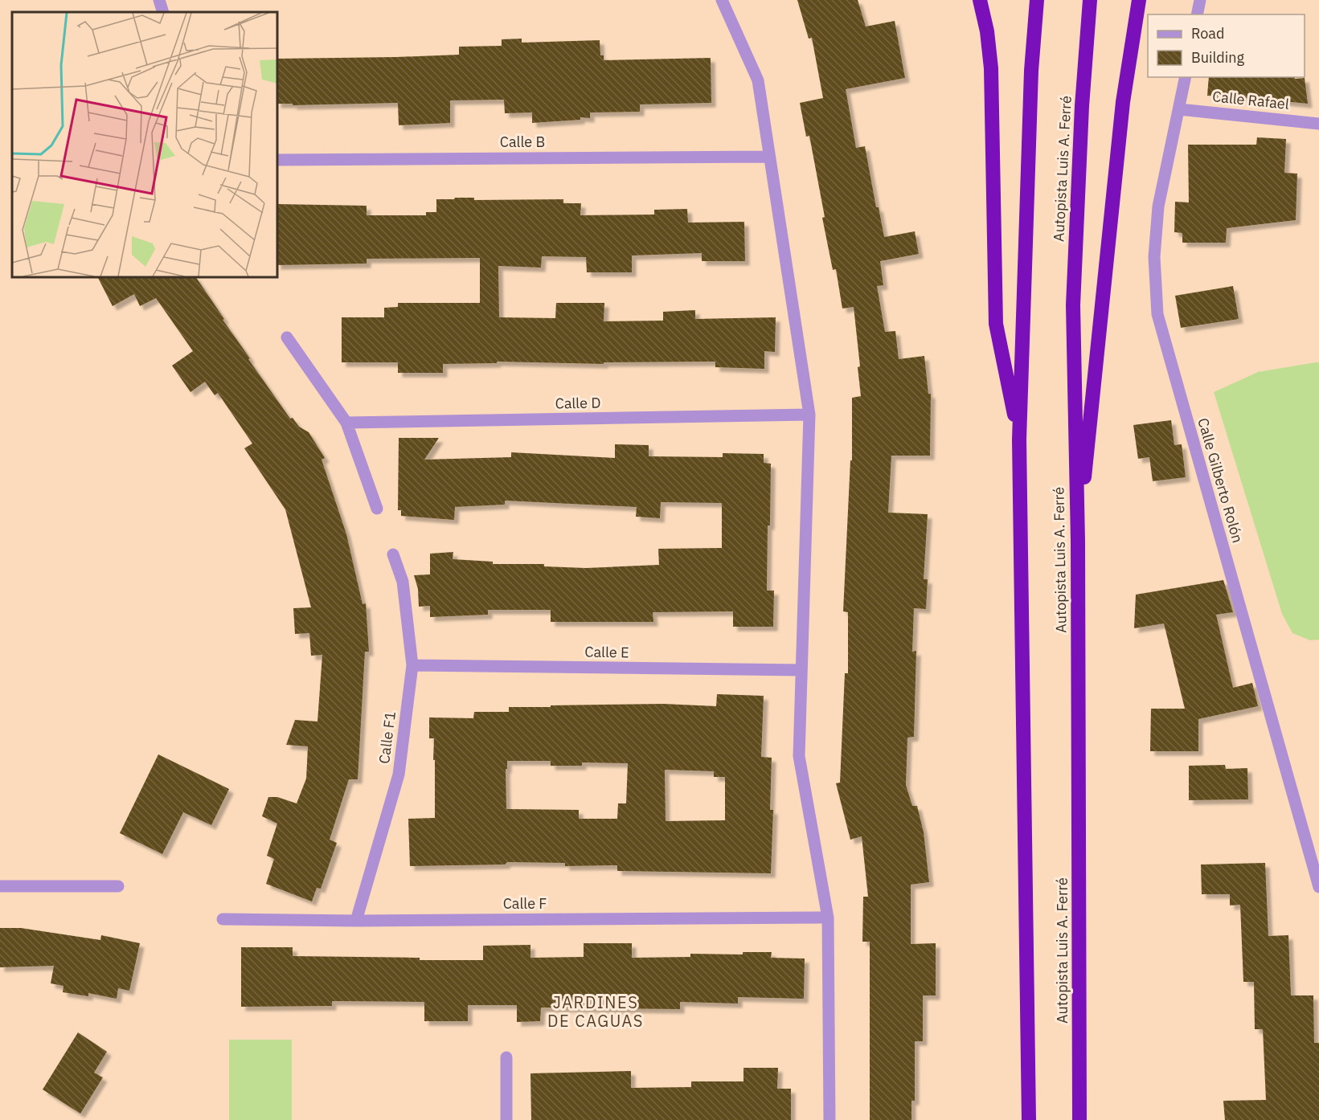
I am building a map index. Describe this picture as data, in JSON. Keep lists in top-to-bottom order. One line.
{"streets":{"highway":["Autopista Luis A. Ferré"],"street":["Calle Rafael","Calle B","Calle D","Calle Gilberto Rolón","Calle E","Calle F1","Calle F"]},"crossings":[["Calle Rafael","Calle Gilberto Rolón"],["Calle E","Calle F1"],["Calle F1","Calle F"]],"districts":["JARDINES DE CAGUAS"],"legend":["Road","Building"]}
